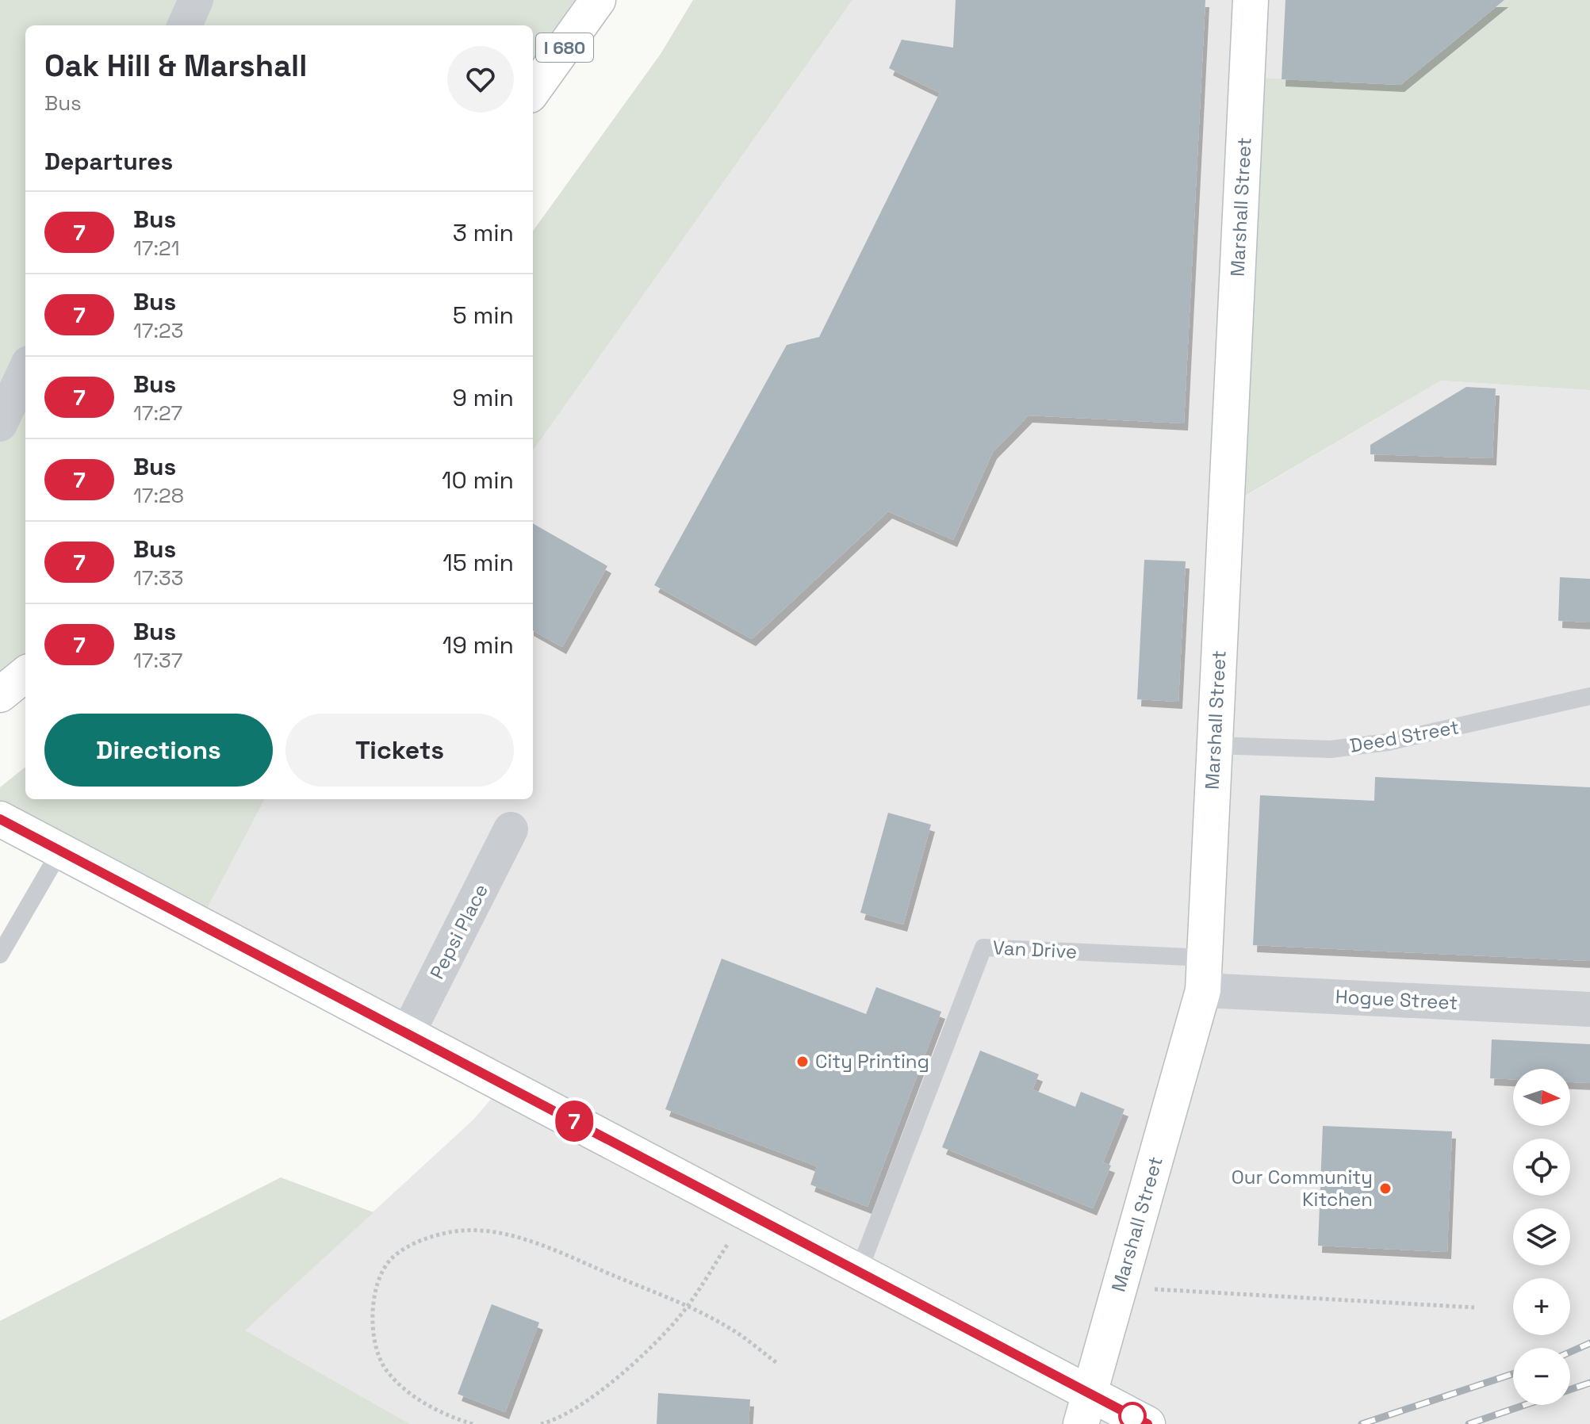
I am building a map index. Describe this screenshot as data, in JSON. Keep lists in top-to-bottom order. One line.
{"streets":{"main road":["I 680","Marshall Street"],"street":["Pepsi Place","Hogue Street"],"lane":["Deed Street","Van Drive"]},"crossings":[["Marshall Street","Deed Street"],["Marshall Street","Van Drive"],["Marshall Street","Hogue Street"],["Van Drive","Hogue Street"]],"places":["City Printing","Our Community Kitchen"],"lines":["bus line 7"],"north":"right","page":{"on_map":"7","heading":[["Oak Hill & Marshall","Bus"],"Departures"],"list":[{"mark":"7","name":"Bus","note":"17:21","value":"3 min"},{"mark":"7","name":"Bus","note":"17:23","value":"5 min"},{"mark":"7","name":"Bus","note":"17:27","value":"9 min"},{"mark":"7","name":"Bus","note":"17:28","value":"10 min"},{"mark":"7","name":"Bus","note":"17:33","value":"15 min"},{"mark":"7","name":"Bus","note":"17:37","value":"19 min"}],"buttons":["Directions","Tickets"],"map_buttons":["+","−"]}}
